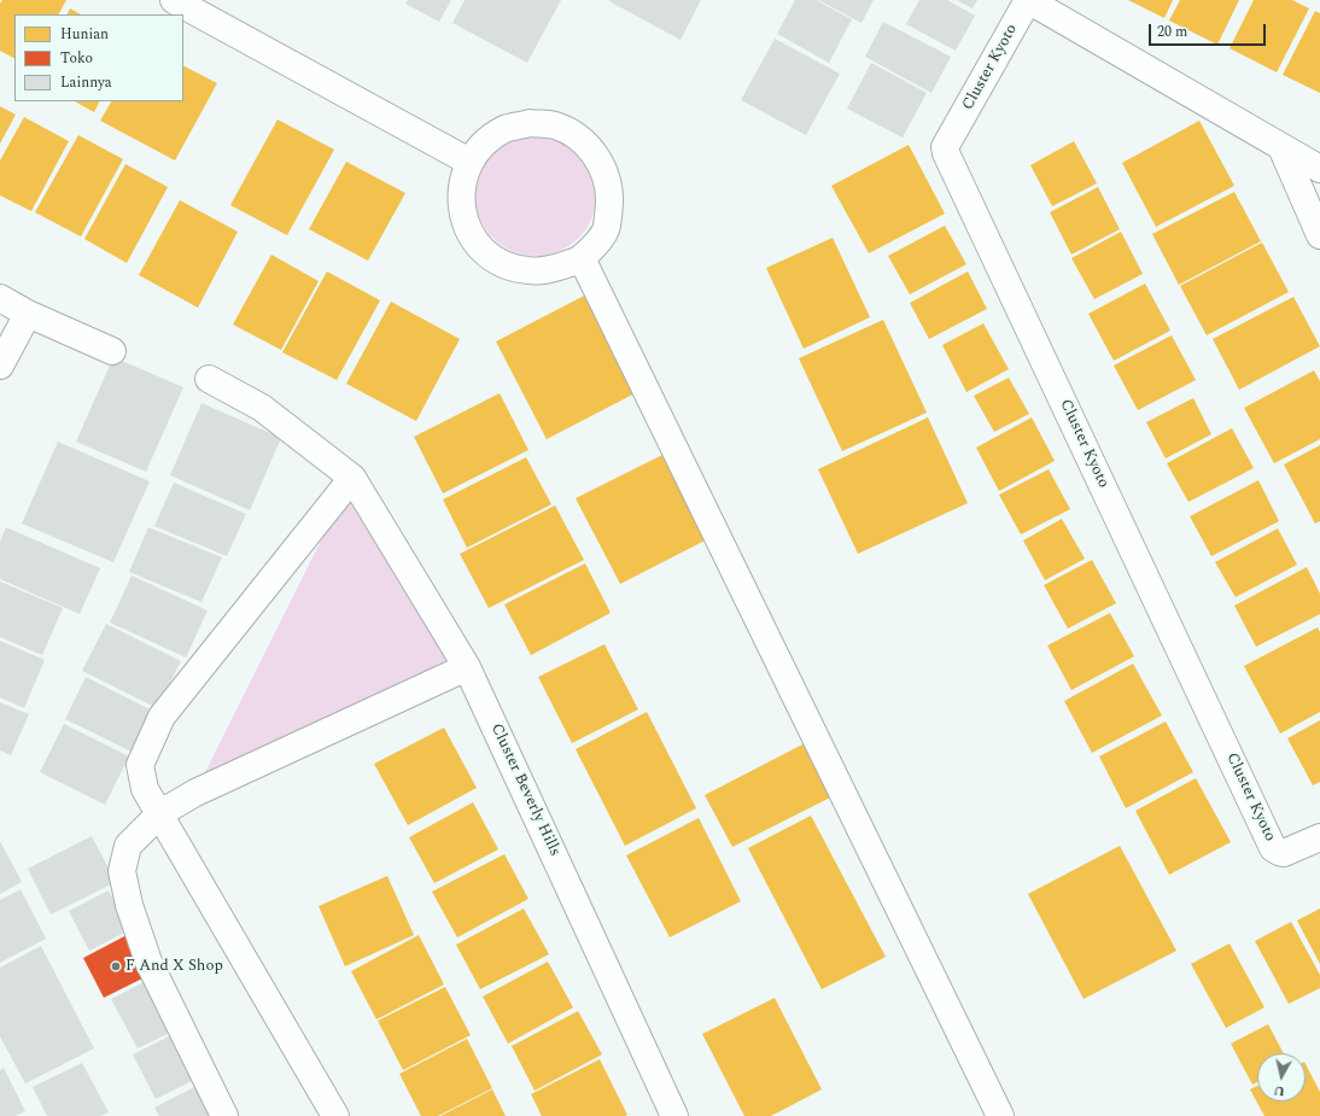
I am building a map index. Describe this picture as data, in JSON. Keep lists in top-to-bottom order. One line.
{"streets":{"street":["Cluster Kyoto","Cluster Beverly Hills"]},"places":["F And X Shop"],"legend":["Hunian","Toko","Lainnya"],"scale_bar":"20 m","north":"bottom"}
